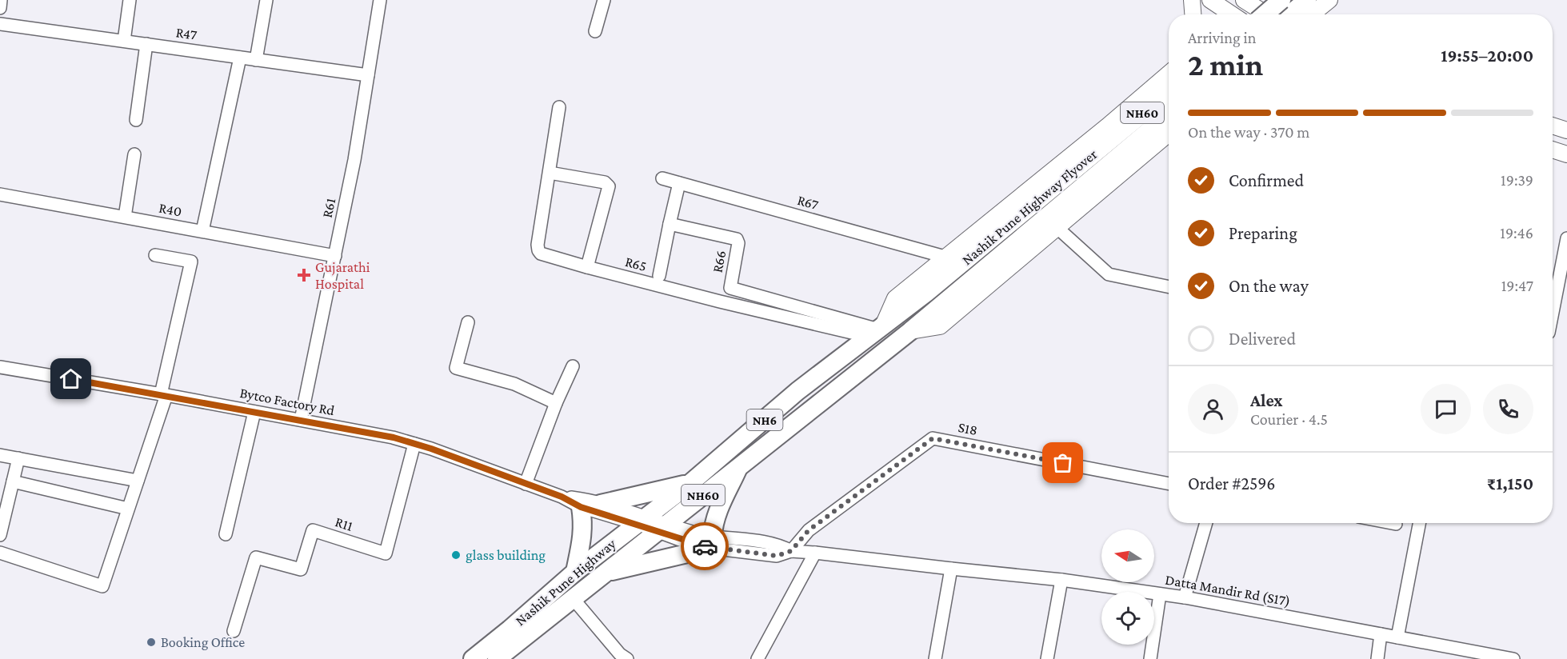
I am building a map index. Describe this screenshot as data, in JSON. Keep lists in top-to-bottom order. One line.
{"streets":{"highway":["NH60","Nashik Pune Highway Flyover","NH6","Nashik Pune Highway"],"street":["R47","R67","R61","R40","R66","R65","Bytco Factory Rd","S18","R11","Datta Mandir Rd (S17)"]},"crossings":[["R47","R61"],["Nashik Pune Highway Flyover","R66"],["Nashik Pune Highway Flyover","R65"],["Nashik Pune Highway Flyover","Nashik Pune Highway"],["R61","R40"],["R61","Bytco Factory Rd"],["R66","R65"],["R66","Nashik Pune Highway"],["R65","Nashik Pune Highway"],["Bytco Factory Rd","R11"],["Bytco Factory Rd","Nashik Pune Highway"],["Bytco Factory Rd","Datta Mandir Rd (S17)"],["S18","Datta Mandir Rd (S17)"],["Nashik Pune Highway","Datta Mandir Rd (S17)"]],"places":{"health":["Gujarathi Hospital"],"other":["glass building","Booking Office"]},"north":"left","page":{"heading":["2 min","Arriving in","19:55–20:00"],"panel":["Alex","Courier · 4.5","Order #2596","₹1,150"],"bar":"On the way · 370 m","list":[["Confirmed","19:39"],["Preparing","19:46"],["On the way","19:47"],"Delivered"]}}
